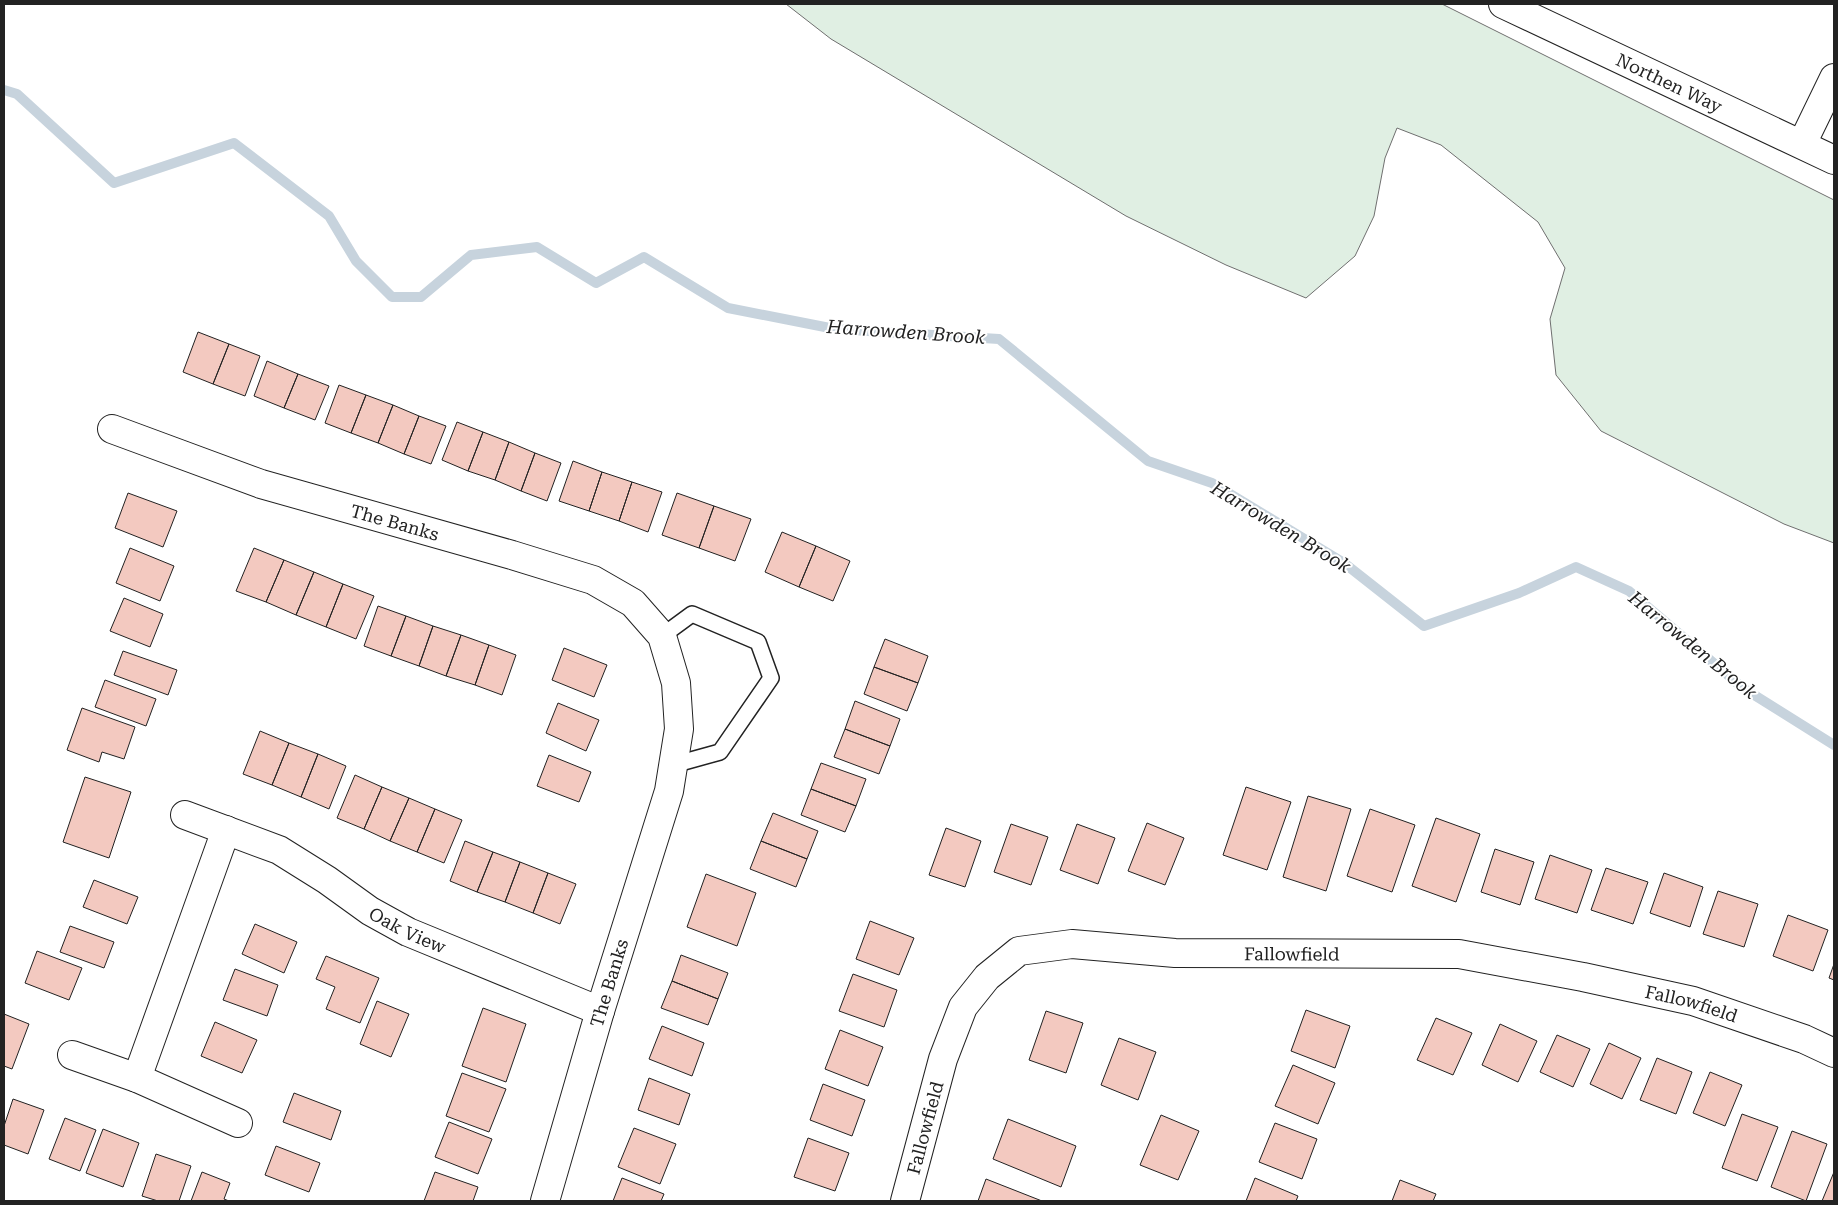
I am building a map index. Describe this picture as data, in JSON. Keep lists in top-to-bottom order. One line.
{"streets":{"street":["Northen Way","The Banks","Oak View","Fallowfield"]},"crossings":[["The Banks","Oak View"]],"water":["Harrowden Brook"]}
